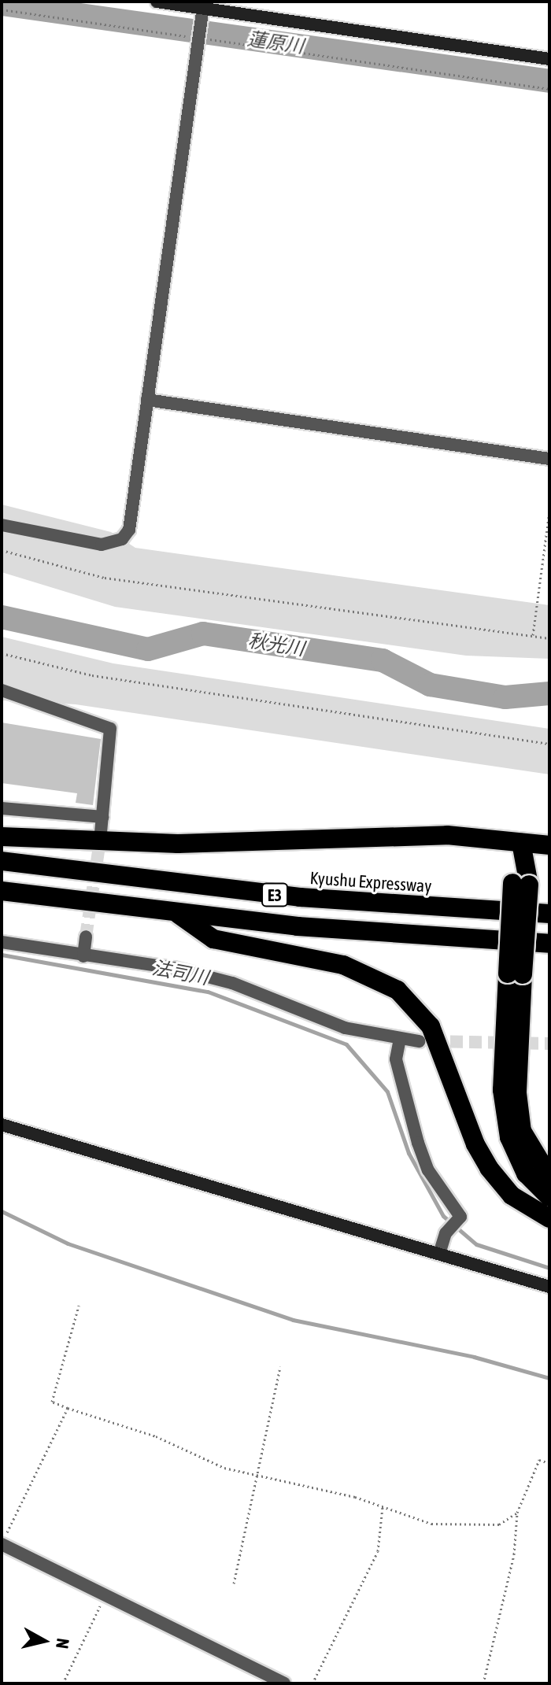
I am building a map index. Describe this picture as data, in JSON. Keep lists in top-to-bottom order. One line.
{"streets":{"highway":["Kyushu Expressway","E3"]},"water":["蓮原川","秋光川","法司川"],"north":"right"}
